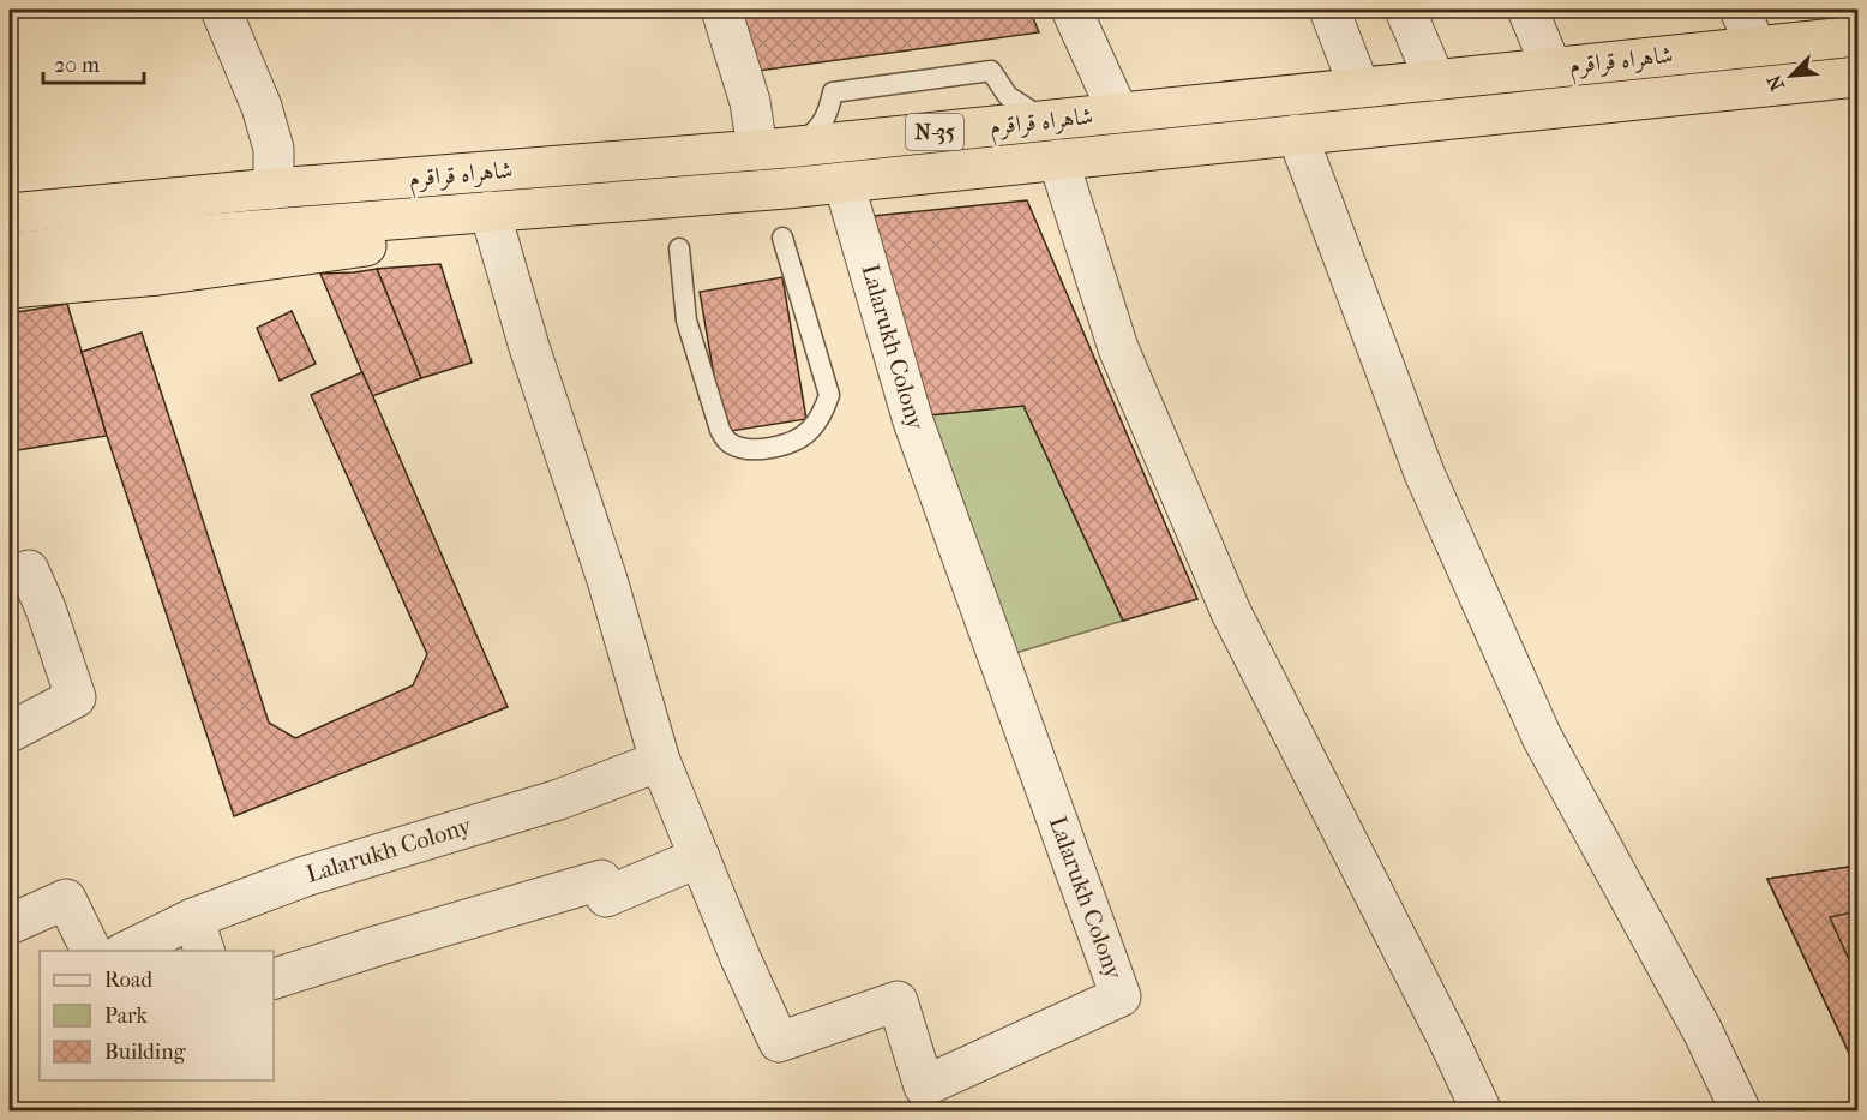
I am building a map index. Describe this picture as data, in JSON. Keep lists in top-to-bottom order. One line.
{"streets":{"highway":["شاہراہ قراقرم","N-35"],"street":["Lalarukh Colony"]},"crossings":[["شاہراہ قراقرم","Lalarukh Colony"]],"legend":["Road","Park","Building"],"scale_bar":"20 m","north":"bottom left"}
